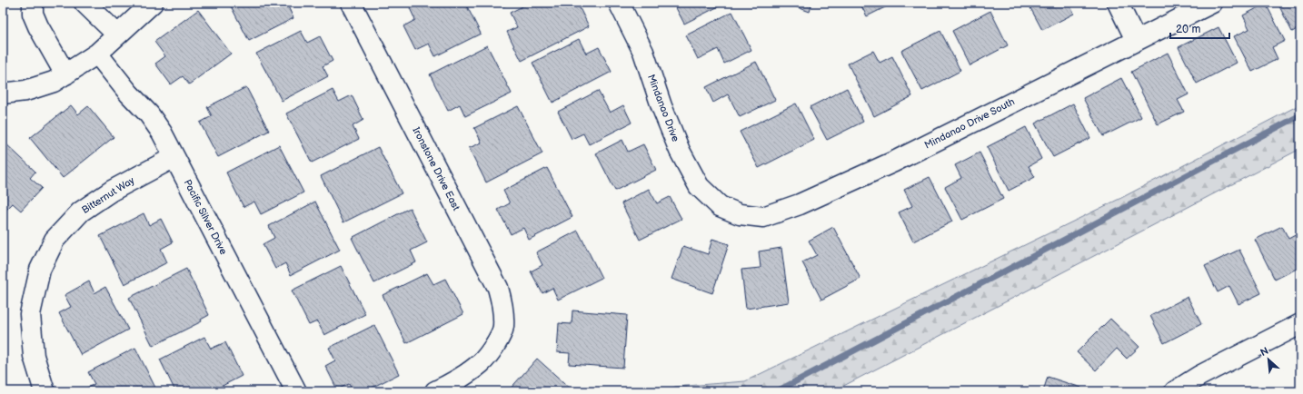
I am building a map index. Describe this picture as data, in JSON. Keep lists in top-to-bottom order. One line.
{"streets":{"street":["Mindanao Drive","Mindanao Drive South","Ironstone Drive East","Bitternut Way","Pacific Silver Drive"]},"crossings":[["Mindanao Drive","Mindanao Drive South"],["Bitternut Way","Pacific Silver Drive"]],"scale_bar":"20 m","north":"top left"}
